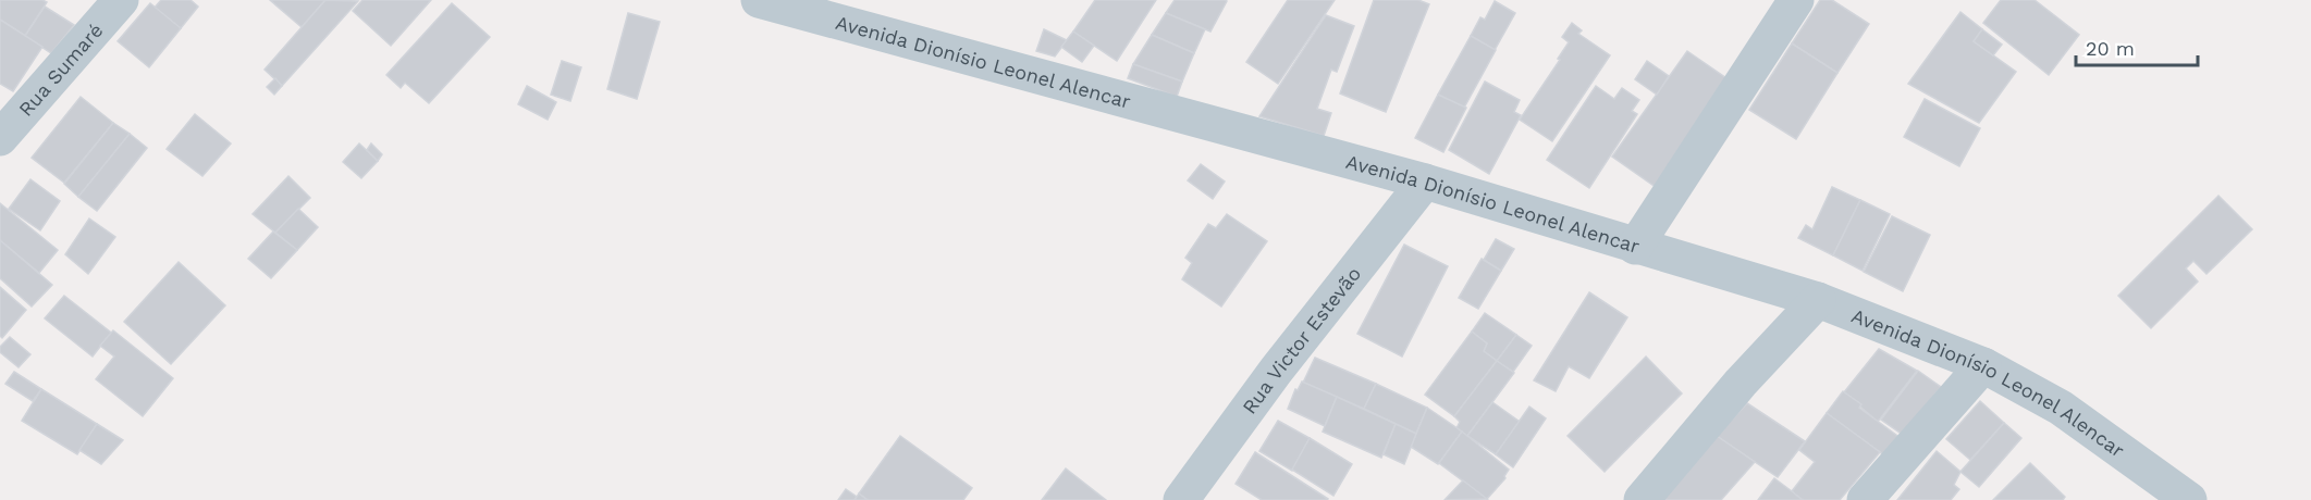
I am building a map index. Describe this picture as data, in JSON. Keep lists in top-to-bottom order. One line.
{"streets":{"street":["Avenida Dionísio Leonel Alencar","Rua Sumaré","Rua Victor Estevão"]},"crossings":[["Avenida Dionísio Leonel Alencar","Rua Victor Estevão"]],"scale_bar":"20 m"}
